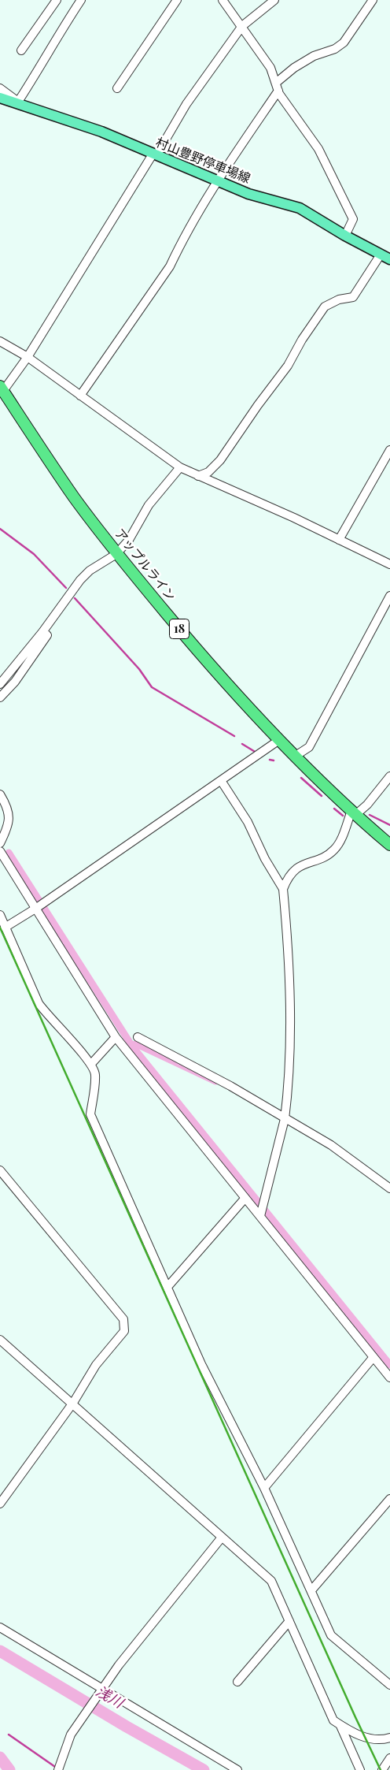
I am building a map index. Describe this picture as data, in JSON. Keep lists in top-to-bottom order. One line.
{"streets":{"highway":["アップルライン","18"],"main road":["村山豊野停車場線"]},"water":["浅川"]}
